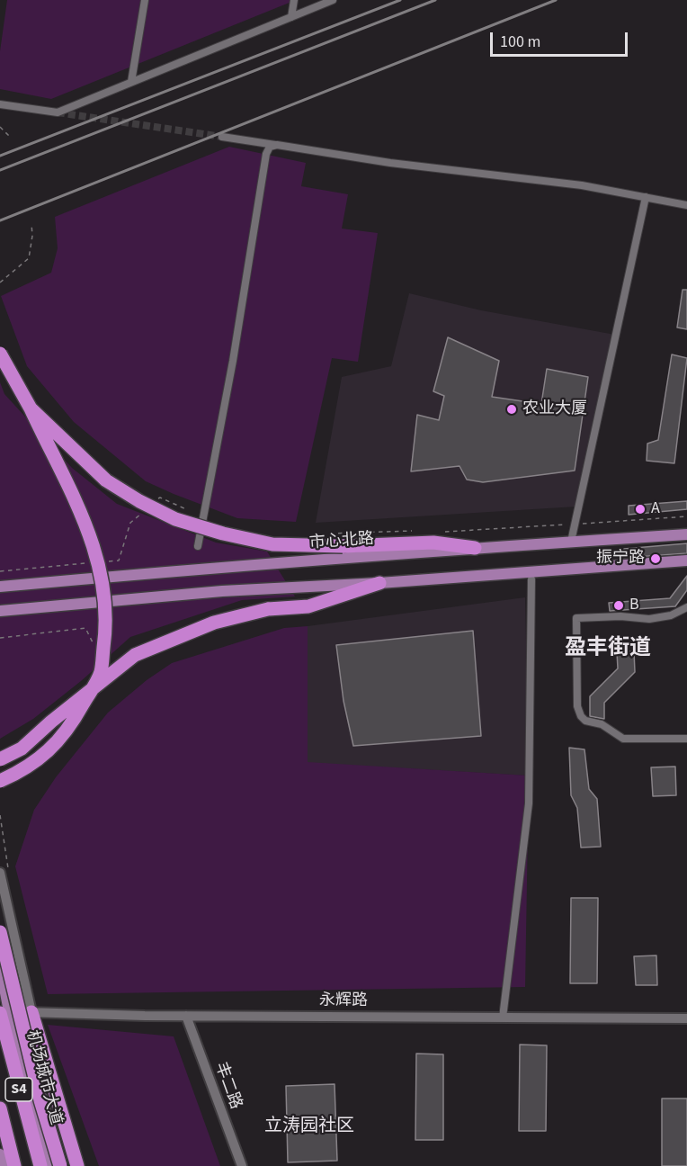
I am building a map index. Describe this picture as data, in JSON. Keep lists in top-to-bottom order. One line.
{"streets":{"highway":["S4"],"main road":["市心北路","机场城市大道"],"street":["永辉路","丰二路"]},"crossings":[["永辉路","机场城市大道"],["永辉路","丰二路"],["永辉路","S4"],["机场城市大道","S4"]],"districts":["盈丰街道","立涛园社区"],"places":["农业大厦","A","振宁路","B"],"scale_bar":"100 m"}
